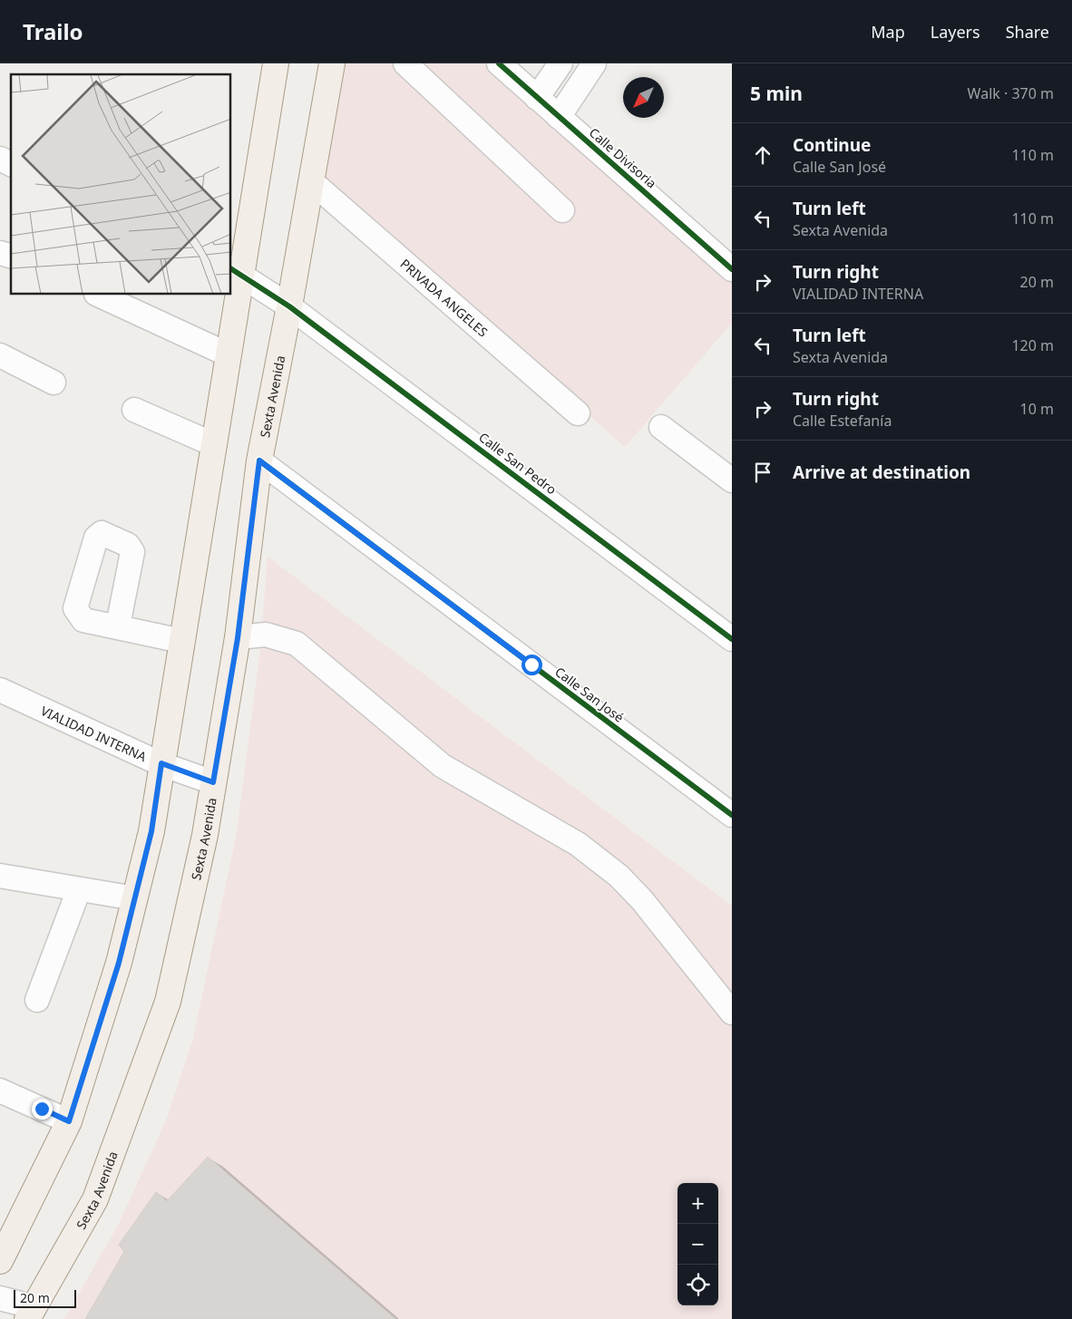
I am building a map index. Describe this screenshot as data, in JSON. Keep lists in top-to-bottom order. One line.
{"streets":{"main road":["Sexta Avenida"],"street":["Calle Divisoria","PRIVADA ANGELES","Calle San Pedro","Calle San José","VIALIDAD INTERNA"]},"crossings":[["PRIVADA ANGELES","Sexta Avenida"],["Sexta Avenida","Calle San Pedro"],["Sexta Avenida","Calle San José"],["Sexta Avenida","VIALIDAD INTERNA"]],"scale_bar":"20 m","north":"bottom left","page":{"header":"Trailo","nav":["Map","Layers","Share"],"heading":["5 min","Walk · 370 m"],"list":[["Continue","Calle San José","110 m"],["Turn left","Sexta Avenida","110 m"],["Turn right","VIALIDAD INTERNA","20 m"],["Turn left","Sexta Avenida","120 m"],["Turn right","Calle Estefanía","10 m"],"Arrive at destination"],"map_buttons":["+","−"],"scale":"20 m"}}
